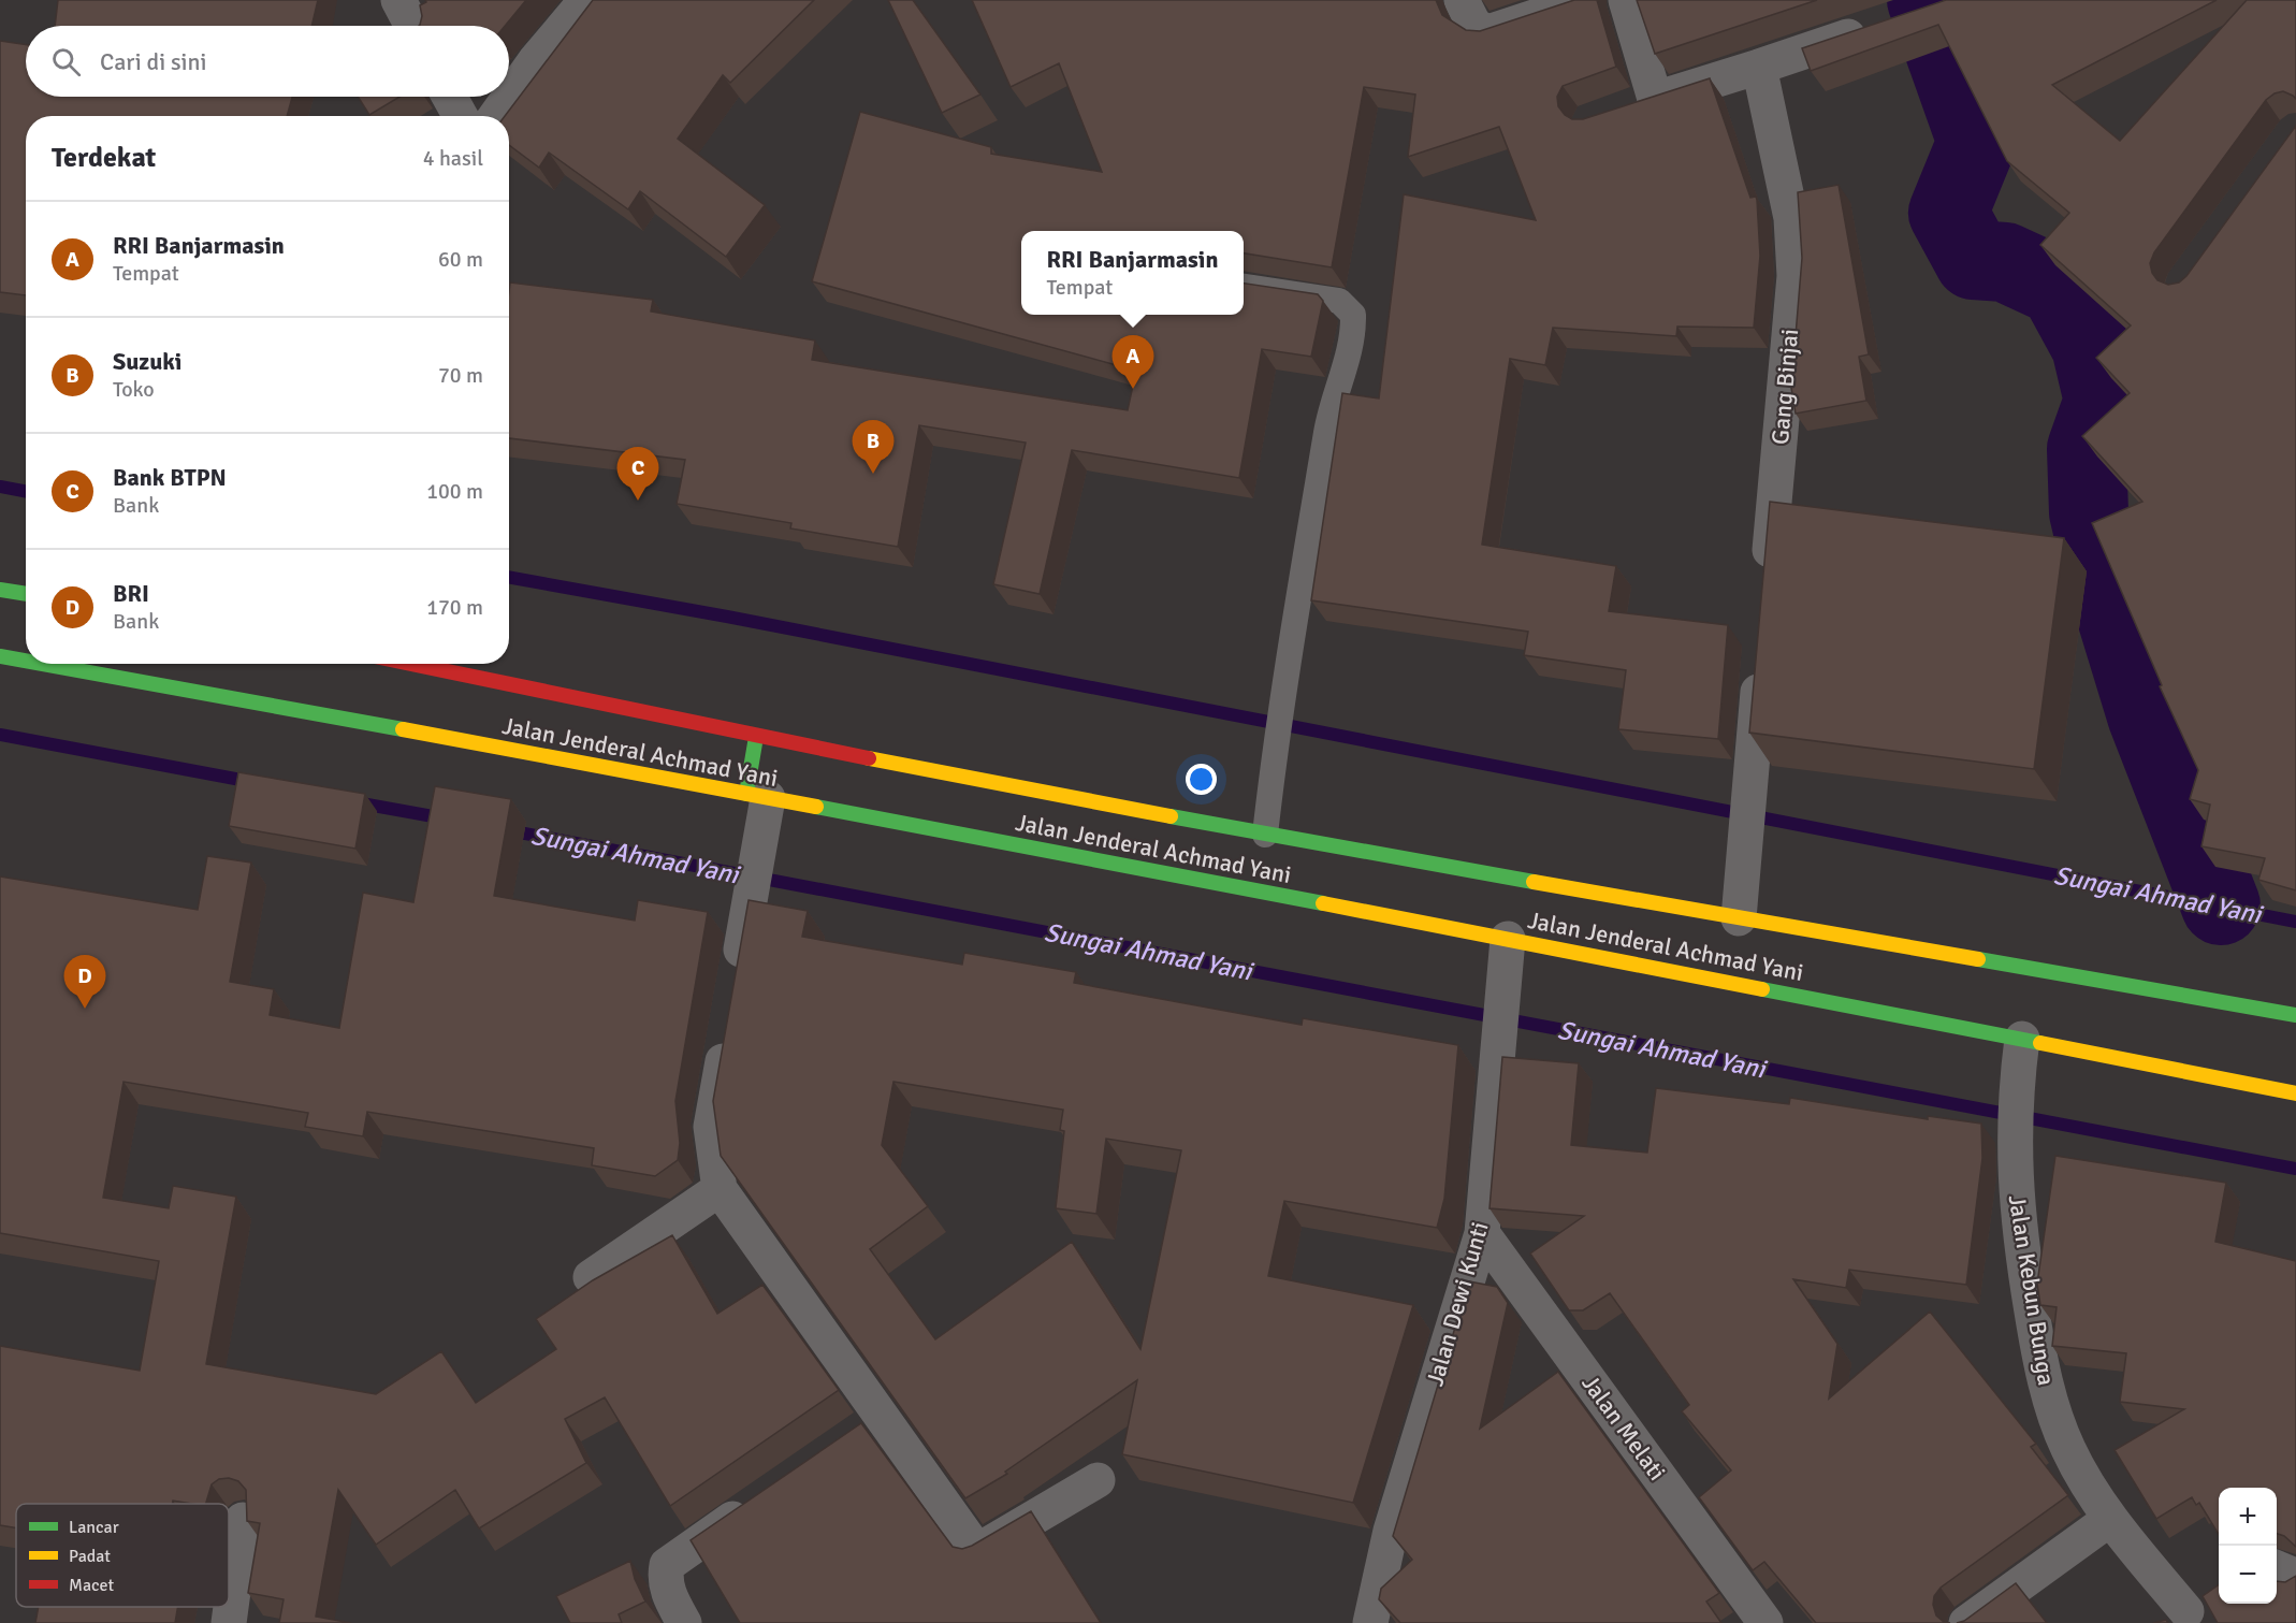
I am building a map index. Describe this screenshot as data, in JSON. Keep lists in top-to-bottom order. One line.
{"streets":{"highway":["Jalan Jenderal Achmad Yani"],"street":["Gang Binjai","Jalan Kebun Bunga","Jalan Dewi Kunti","Jalan Melati"]},"crossings":[["Jalan Jenderal Achmad Yani","Jalan Kebun Bunga"],["Jalan Jenderal Achmad Yani","Jalan Dewi Kunti"],["Jalan Dewi Kunti","Jalan Melati"]],"water":["Sungai Ahmad Yani"],"legend":["Lancar","Padat","Macet"],"page":{"search":"Cari di sini","heading":["Terdekat","4 hasil"],"list":[{"mark":"A","name":"RRI Banjarmasin","note":"Tempat","value":"60 m"},{"mark":"B","name":"Suzuki","note":"Toko","value":"70 m"},{"mark":"C","name":"Bank BTPN","note":"Bank","value":"100 m"},{"mark":"D","name":"BRI","note":"Bank","value":"170 m"}],"popup":["RRI Banjarmasin","Tempat"],"pins":["A","B","C","D"],"map_buttons":["+","−"]}}
